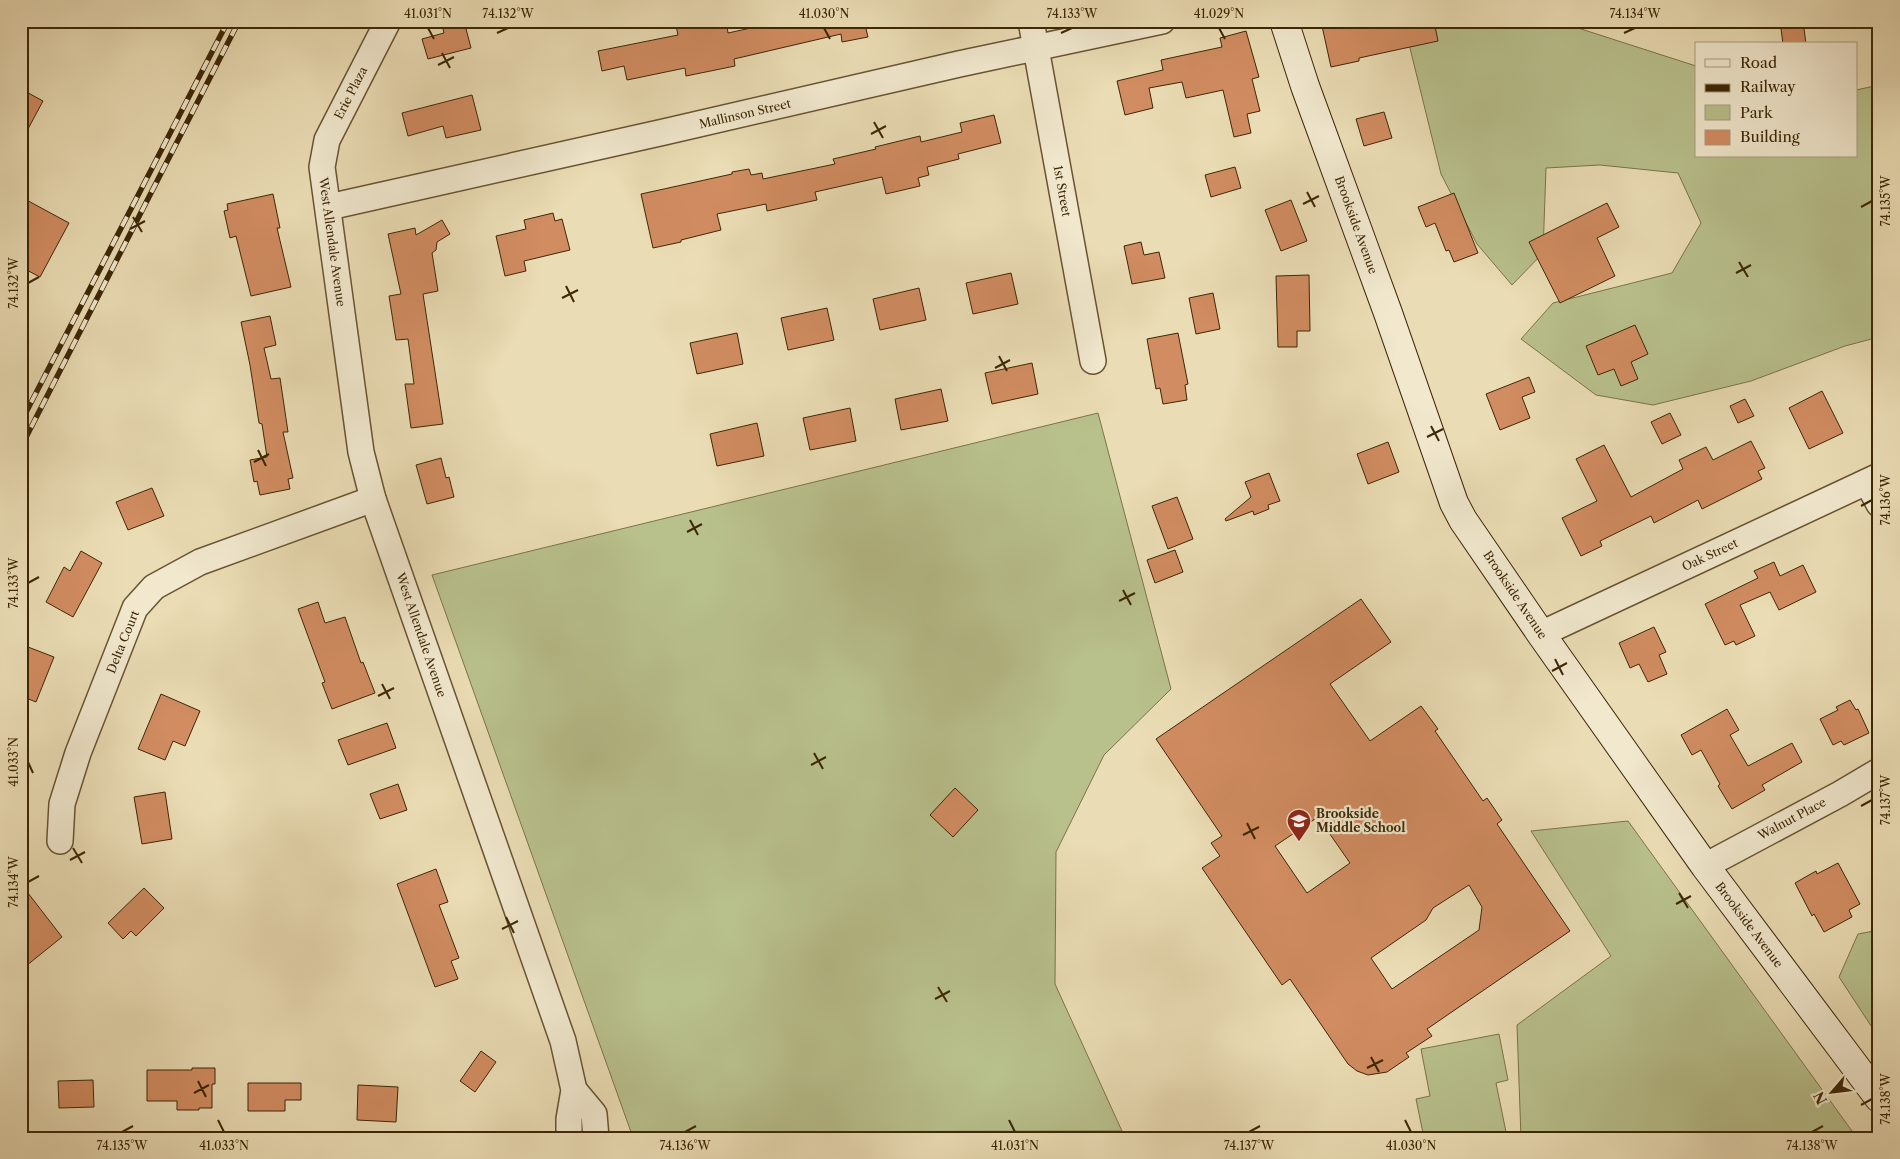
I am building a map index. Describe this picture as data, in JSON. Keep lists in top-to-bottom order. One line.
{"streets":{"main road":["Brookside Avenue"],"street":["Erie Plaza","Mallinson Street","1st Street","West Allendale Avenue","Oak Street","Delta Court","Walnut Place"]},"crossings":[["Erie Plaza","West Allendale Avenue"],["Mallinson Street","1st Street"],["Mallinson Street","West Allendale Avenue"],["Brookside Avenue","Oak Street"],["Brookside Avenue","Walnut Place"],["West Allendale Avenue","Delta Court"]],"places":{"school or university":["Brookside Middle School"]},"legend":["Road","Railway","Park","Building"],"north":"bottom left","coordinates":["41.031°N","74.132°W","41.030°N","74.133°W","41.029°N","74.134°W","74.135°W","74.136°W","41.033°N","74.137°W","74.138°W"]}
